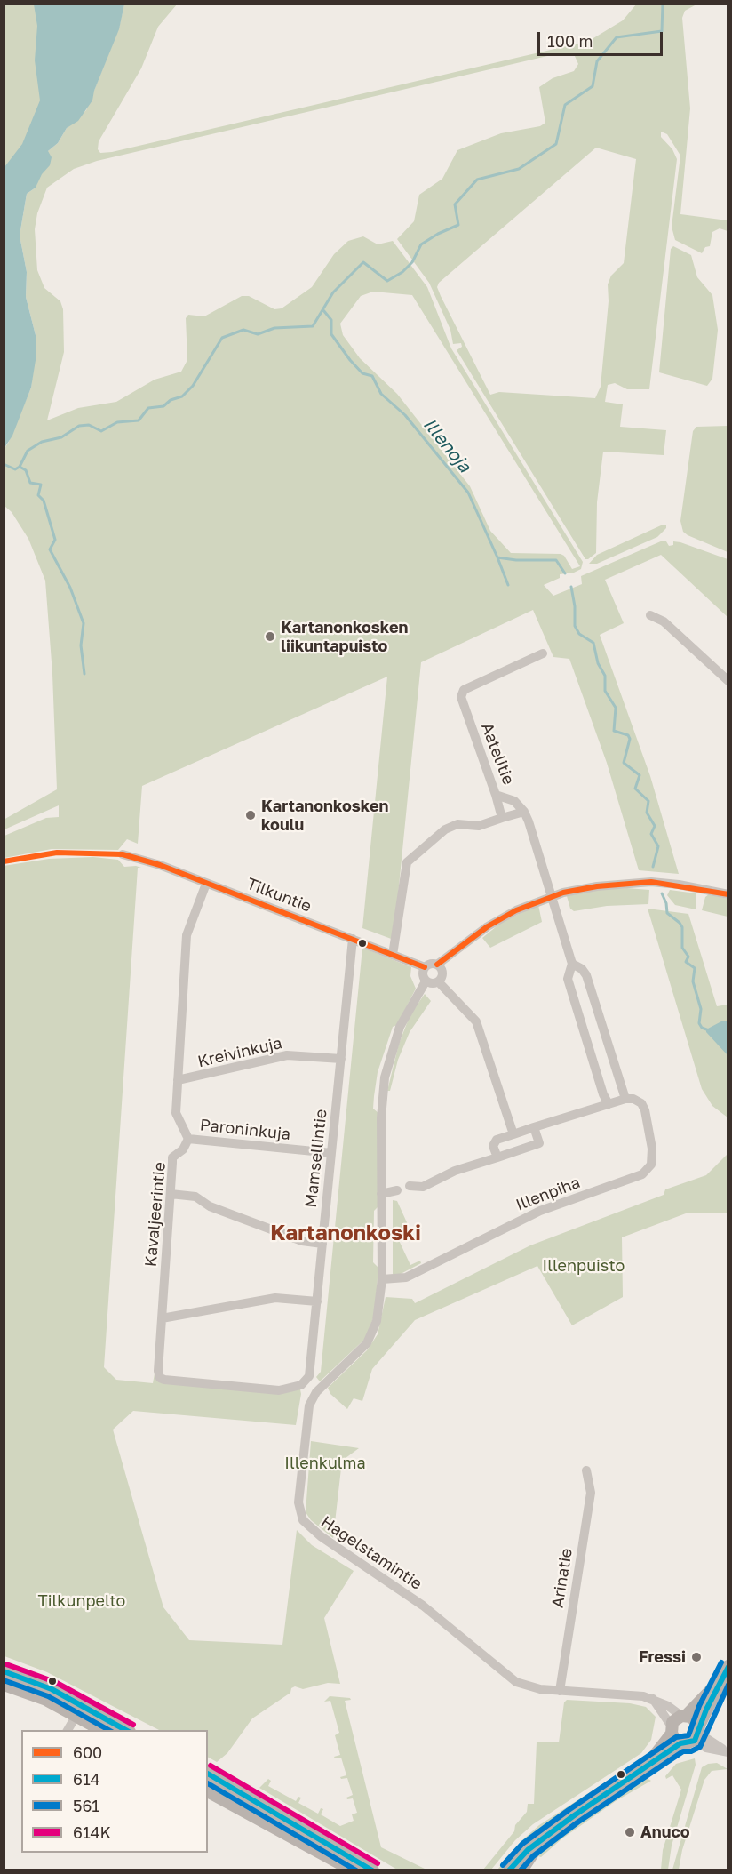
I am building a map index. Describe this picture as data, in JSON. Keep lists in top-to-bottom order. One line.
{"streets":{"street":["Aatelitie","Tilkuntie","Kreivinkuja","Paroninkuja","Mamsellintie","Illenpiha","Kavaljeerintie","Hagelstamintie","Arinatie"]},"crossings":[["Tilkuntie","Mamsellintie"],["Tilkuntie","Hagelstamintie"],["Kreivinkuja","Mamsellintie"],["Paroninkuja","Mamsellintie"],["Paroninkuja","Kavaljeerintie"],["Mamsellintie","Kavaljeerintie"],["Illenpiha","Hagelstamintie"],["Hagelstamintie","Arinatie"]],"districts":["Kartanonkoski"],"water":["Illenoja"],"parks":["Illenpuisto","Illenkulma","Tilkunpelto"],"places":["Kartanonkosken liikuntapuisto","Kartanonkosken koulu","Fressi","Anuco"],"lines":["transit line 600","transit line 614K","transit line 614","transit line 561"],"legend":["600","614","561","614K"],"scale_bar":"100 m"}
